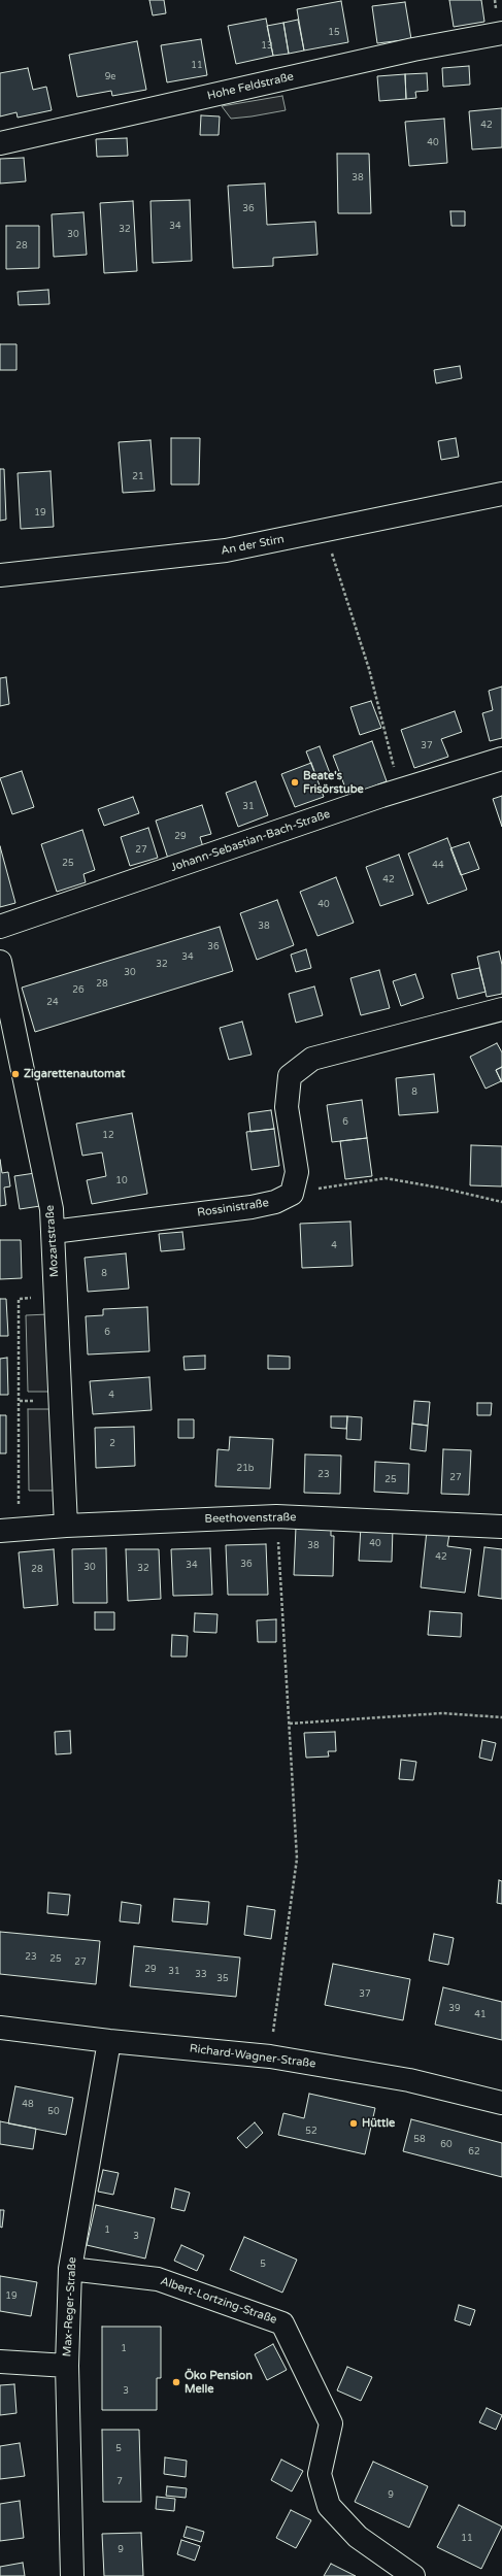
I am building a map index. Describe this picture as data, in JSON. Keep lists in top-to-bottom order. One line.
{"streets":{"street":["Hohe Feldstraße","An der Stirn","Johann-Sebastian-Bach-Straße","Rossinistraße","Mozartstraße","Beethovenstraße","Richard-Wagner-Straße","Albert-Lortzing-Straße","Max-Reger-Straße"]},"crossings":[["Rossinistraße","Mozartstraße"],["Mozartstraße","Beethovenstraße"],["Richard-Wagner-Straße","Max-Reger-Straße"],["Albert-Lortzing-Straße","Max-Reger-Straße"]],"places":["Beate's Frisörstube","Zigarettenautomat","Hüttle","Öko Pension Melle"],"house_numbers":["15","13","11","9e","42","40","38","36","34","32","30","28","21","19","37","31","29","27","25","44","42","40","38","36","34","32","30","28","26","24","8","6","12","10","4","8","6","4","2","21b","23","27","25","40","38","42","36","34","30","32","28","23","25","27","29","31","33","35","37","39","41","48","50","52","58","60","62","1","3","5","19","1","3","5","7","9","11","9"]}
